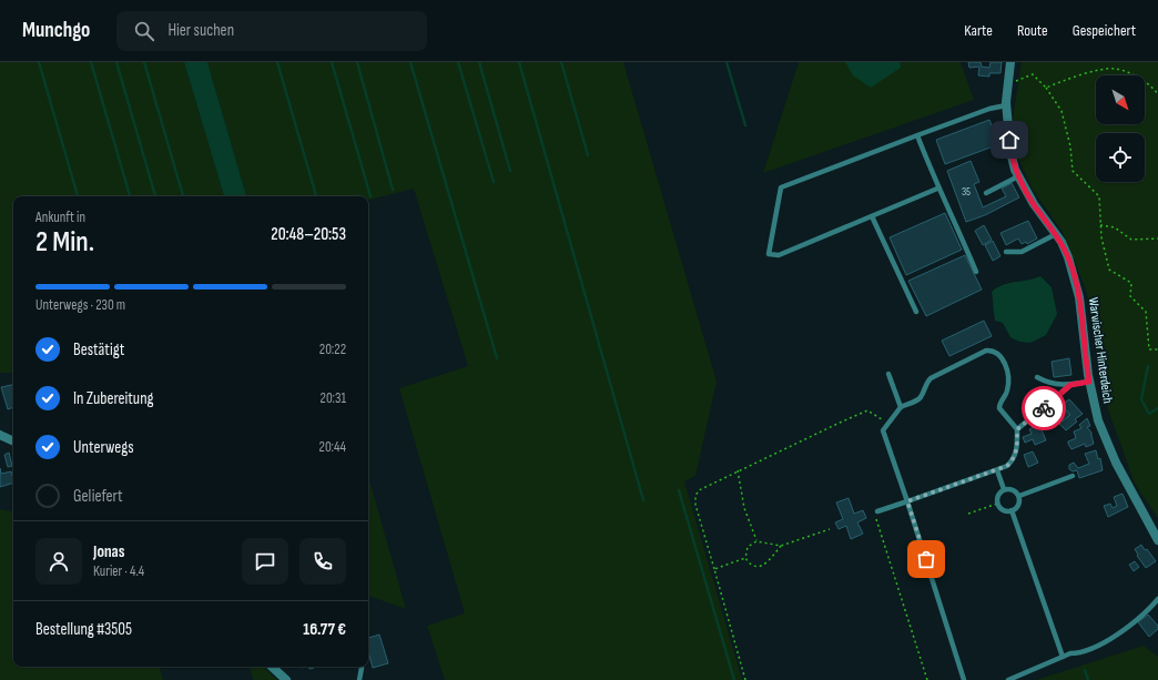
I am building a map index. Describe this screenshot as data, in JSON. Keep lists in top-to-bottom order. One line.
{"streets":{"street":["Warwischer Hinterdeich"]},"house_numbers":["35"],"north":"bottom right","page":{"header":"Munchgo","search":"Hier suchen","nav":["Karte","Route","Gespeichert"],"heading":["2 Min.","Ankunft in","20:48–20:53"],"panel":["Jonas","Kurier · 4.4","Bestellung #3505","16.77 €"],"bar":"Unterwegs · 230 m","list":[["Bestätigt","20:22"],["In Zubereitung","20:31"],["Unterwegs","20:44"],"Geliefert"]}}
